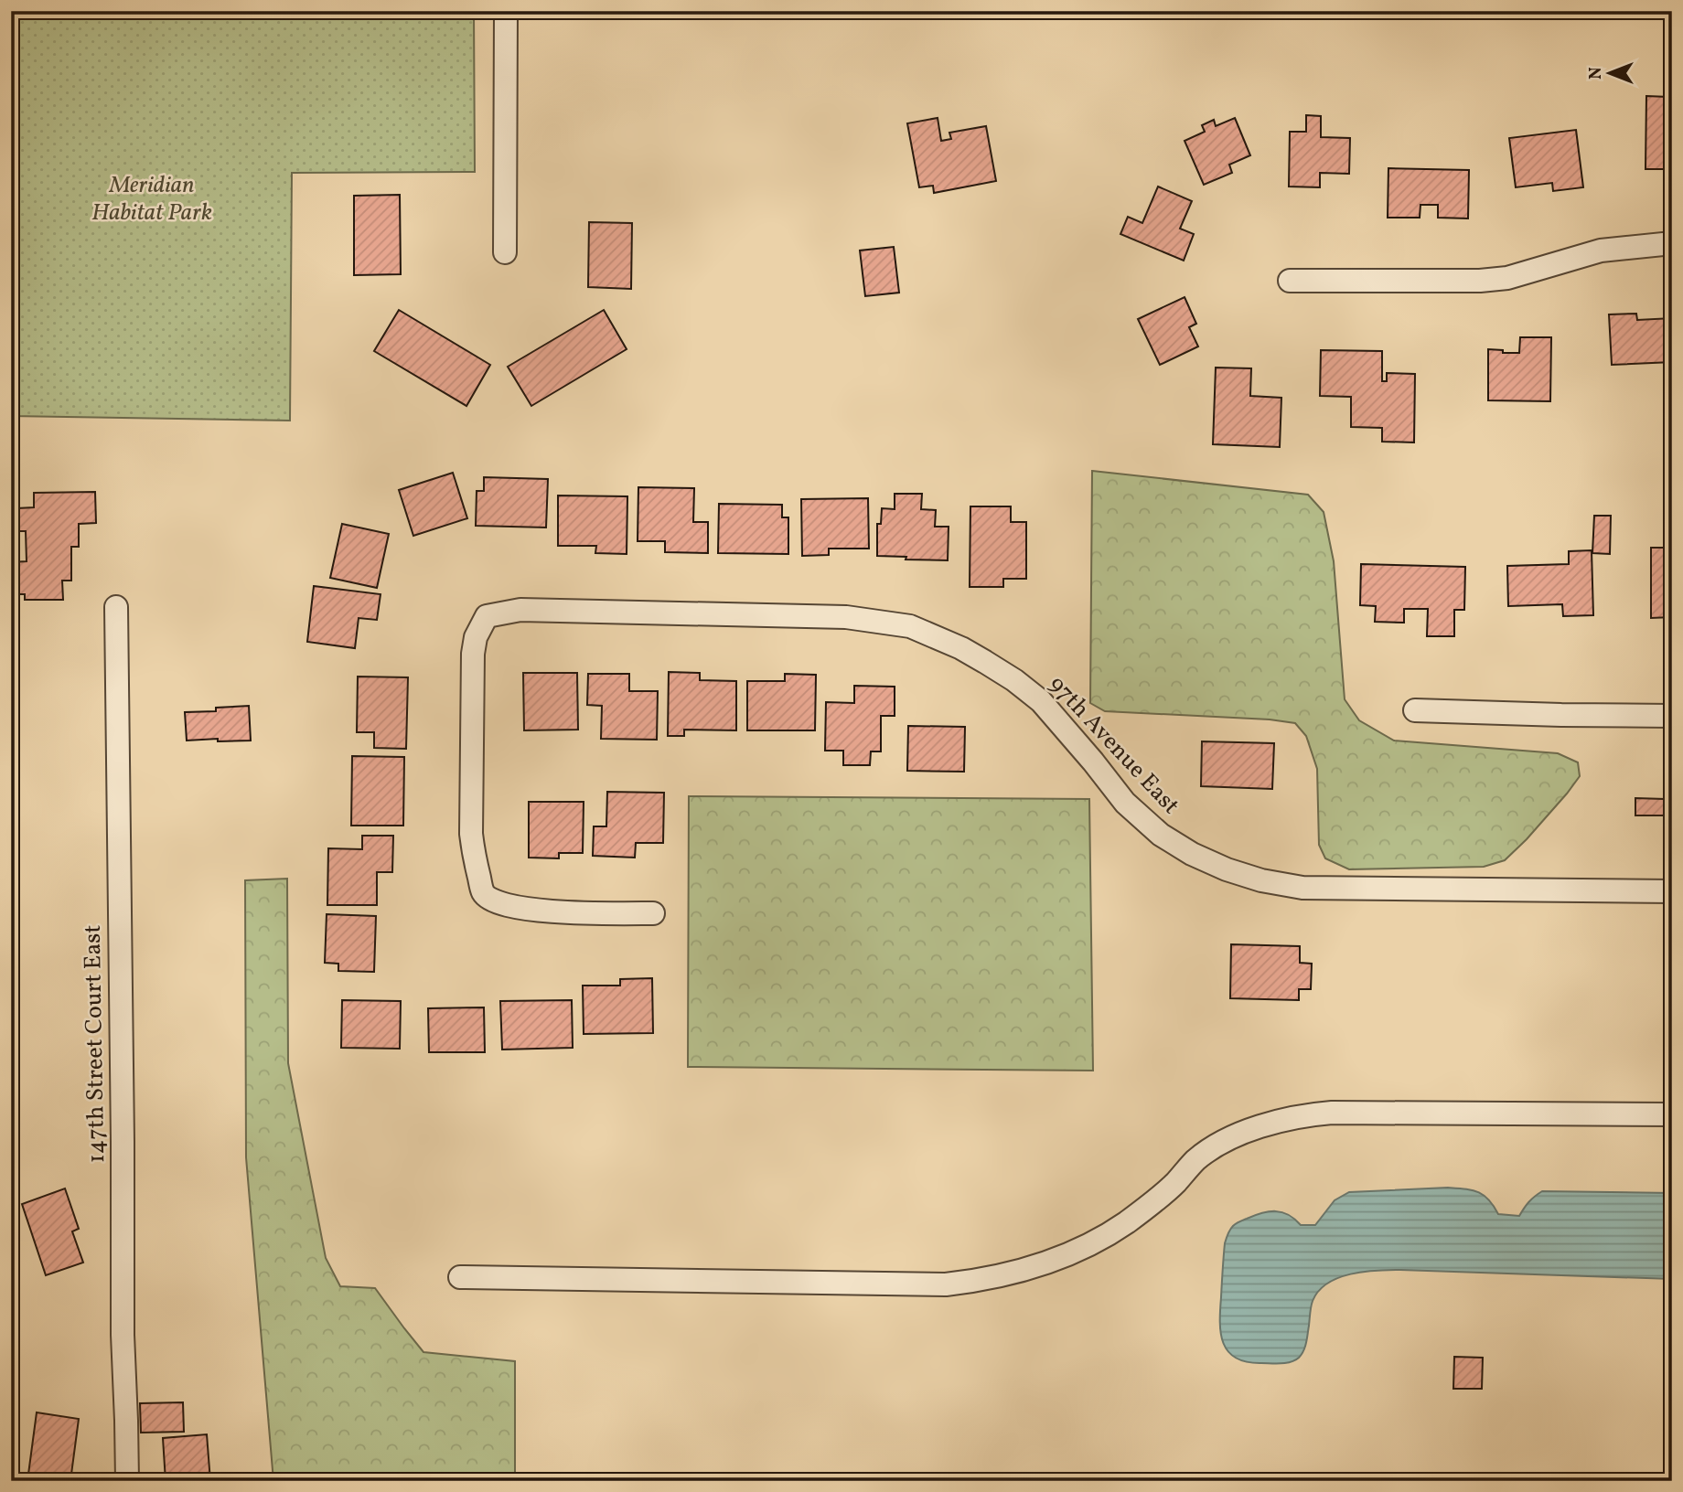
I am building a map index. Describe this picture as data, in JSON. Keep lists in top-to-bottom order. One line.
{"streets":{"street":["97th Avenue East","147th Street Court East"]},"parks":["Meridian Habitat Park"],"north":"left"}
